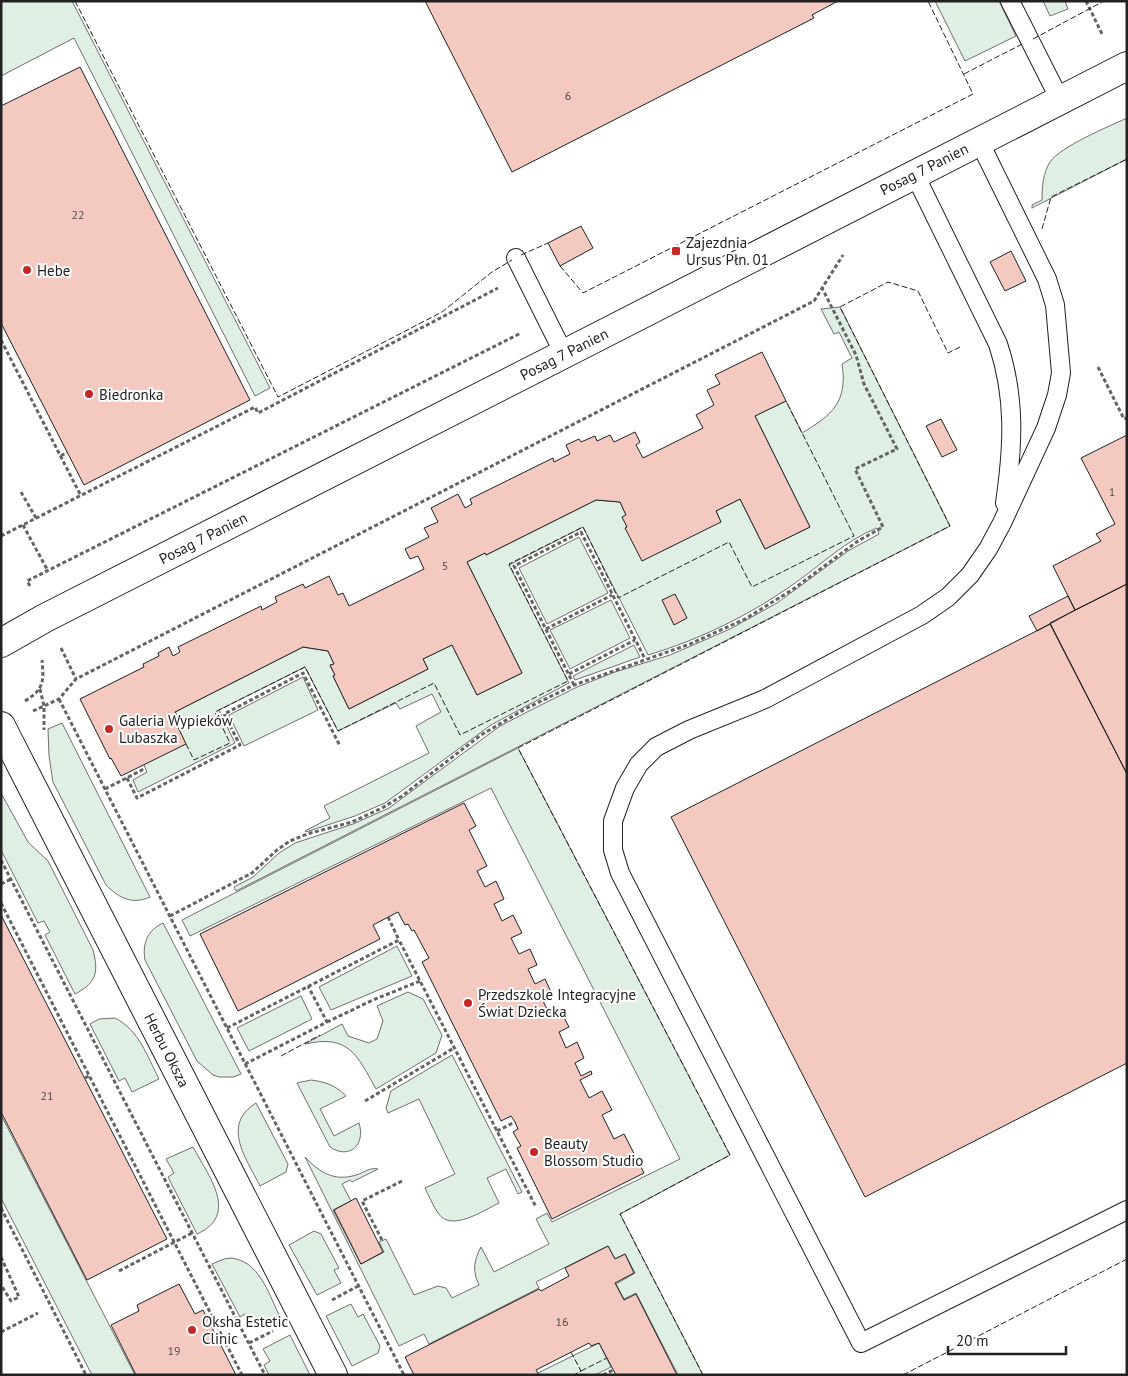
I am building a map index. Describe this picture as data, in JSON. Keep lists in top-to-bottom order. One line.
{"streets":{"street":["Posag 7 Panien","Herbu Oksza"]},"places":{"transit":["Zajezdnia Ursus Płn. 01"],"other":["Hebe","Biedronka","Galeria Wypieków Lubaszka","Przedszkole Integracyjne Świat Dziecka","Beauty Blossom Studio","Oksha Estetic Clinic"]},"house_numbers":["6","22","1","5","21","16","19"],"scale_bar":"20 m"}
